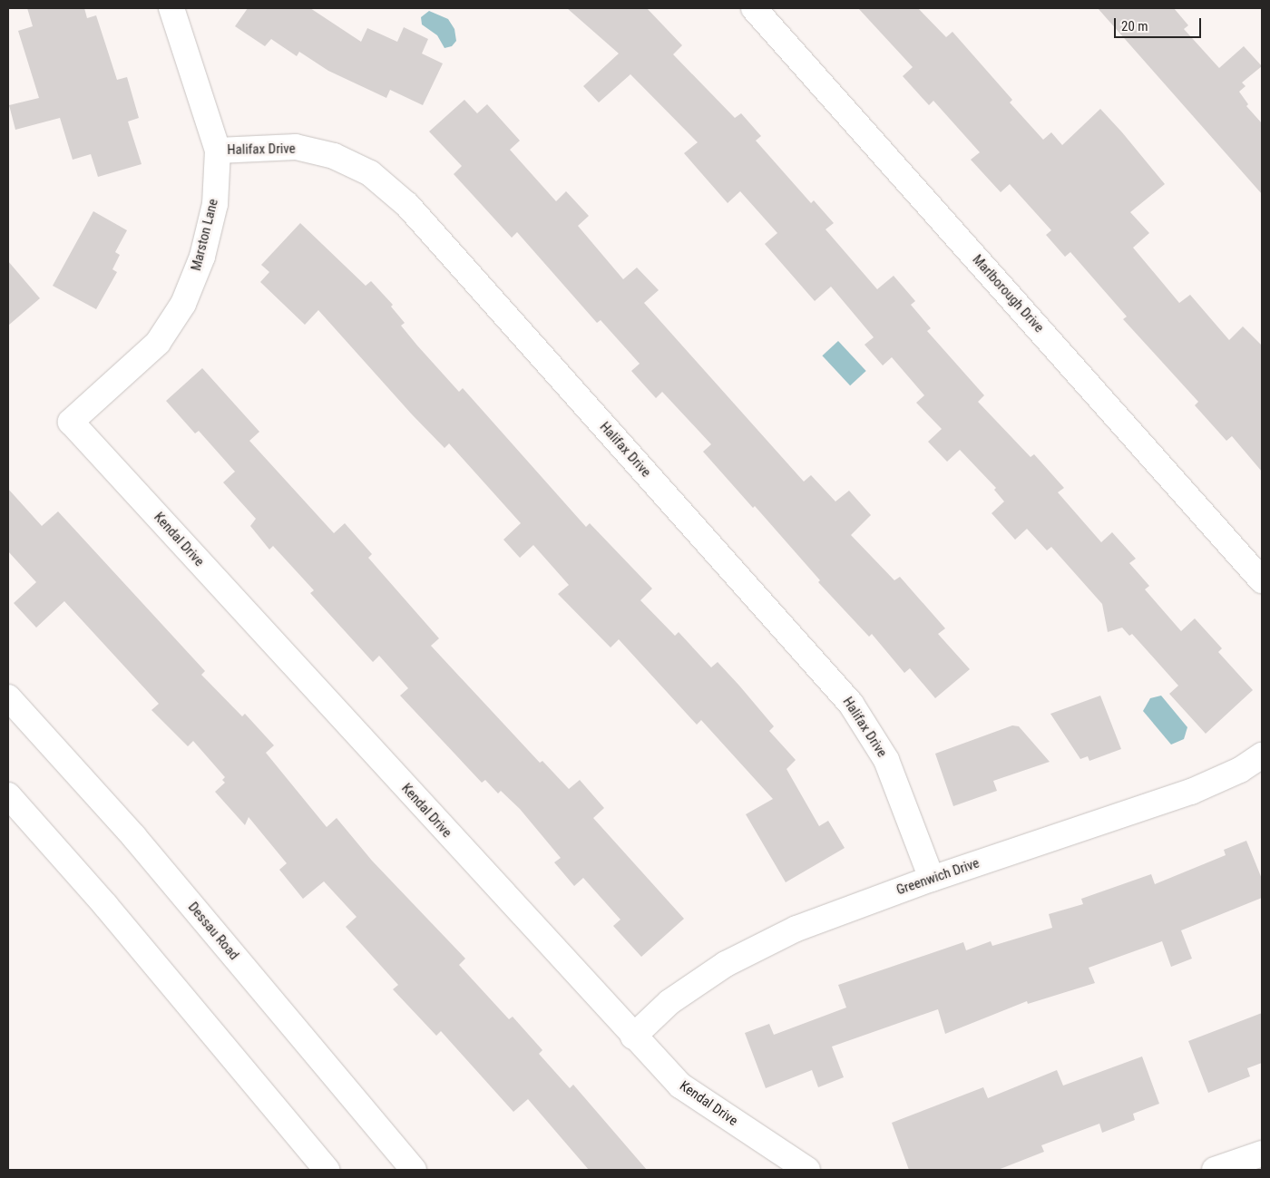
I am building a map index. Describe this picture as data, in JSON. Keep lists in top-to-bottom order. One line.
{"streets":{"street":["Halifax Drive","Marston Lane","Marlborough Drive","Kendal Drive","Greenwich Drive","Dessau Road"]},"crossings":[["Halifax Drive","Marston Lane"],["Halifax Drive","Greenwich Drive"],["Marston Lane","Kendal Drive"],["Kendal Drive","Greenwich Drive"]],"scale_bar":"20 m"}
